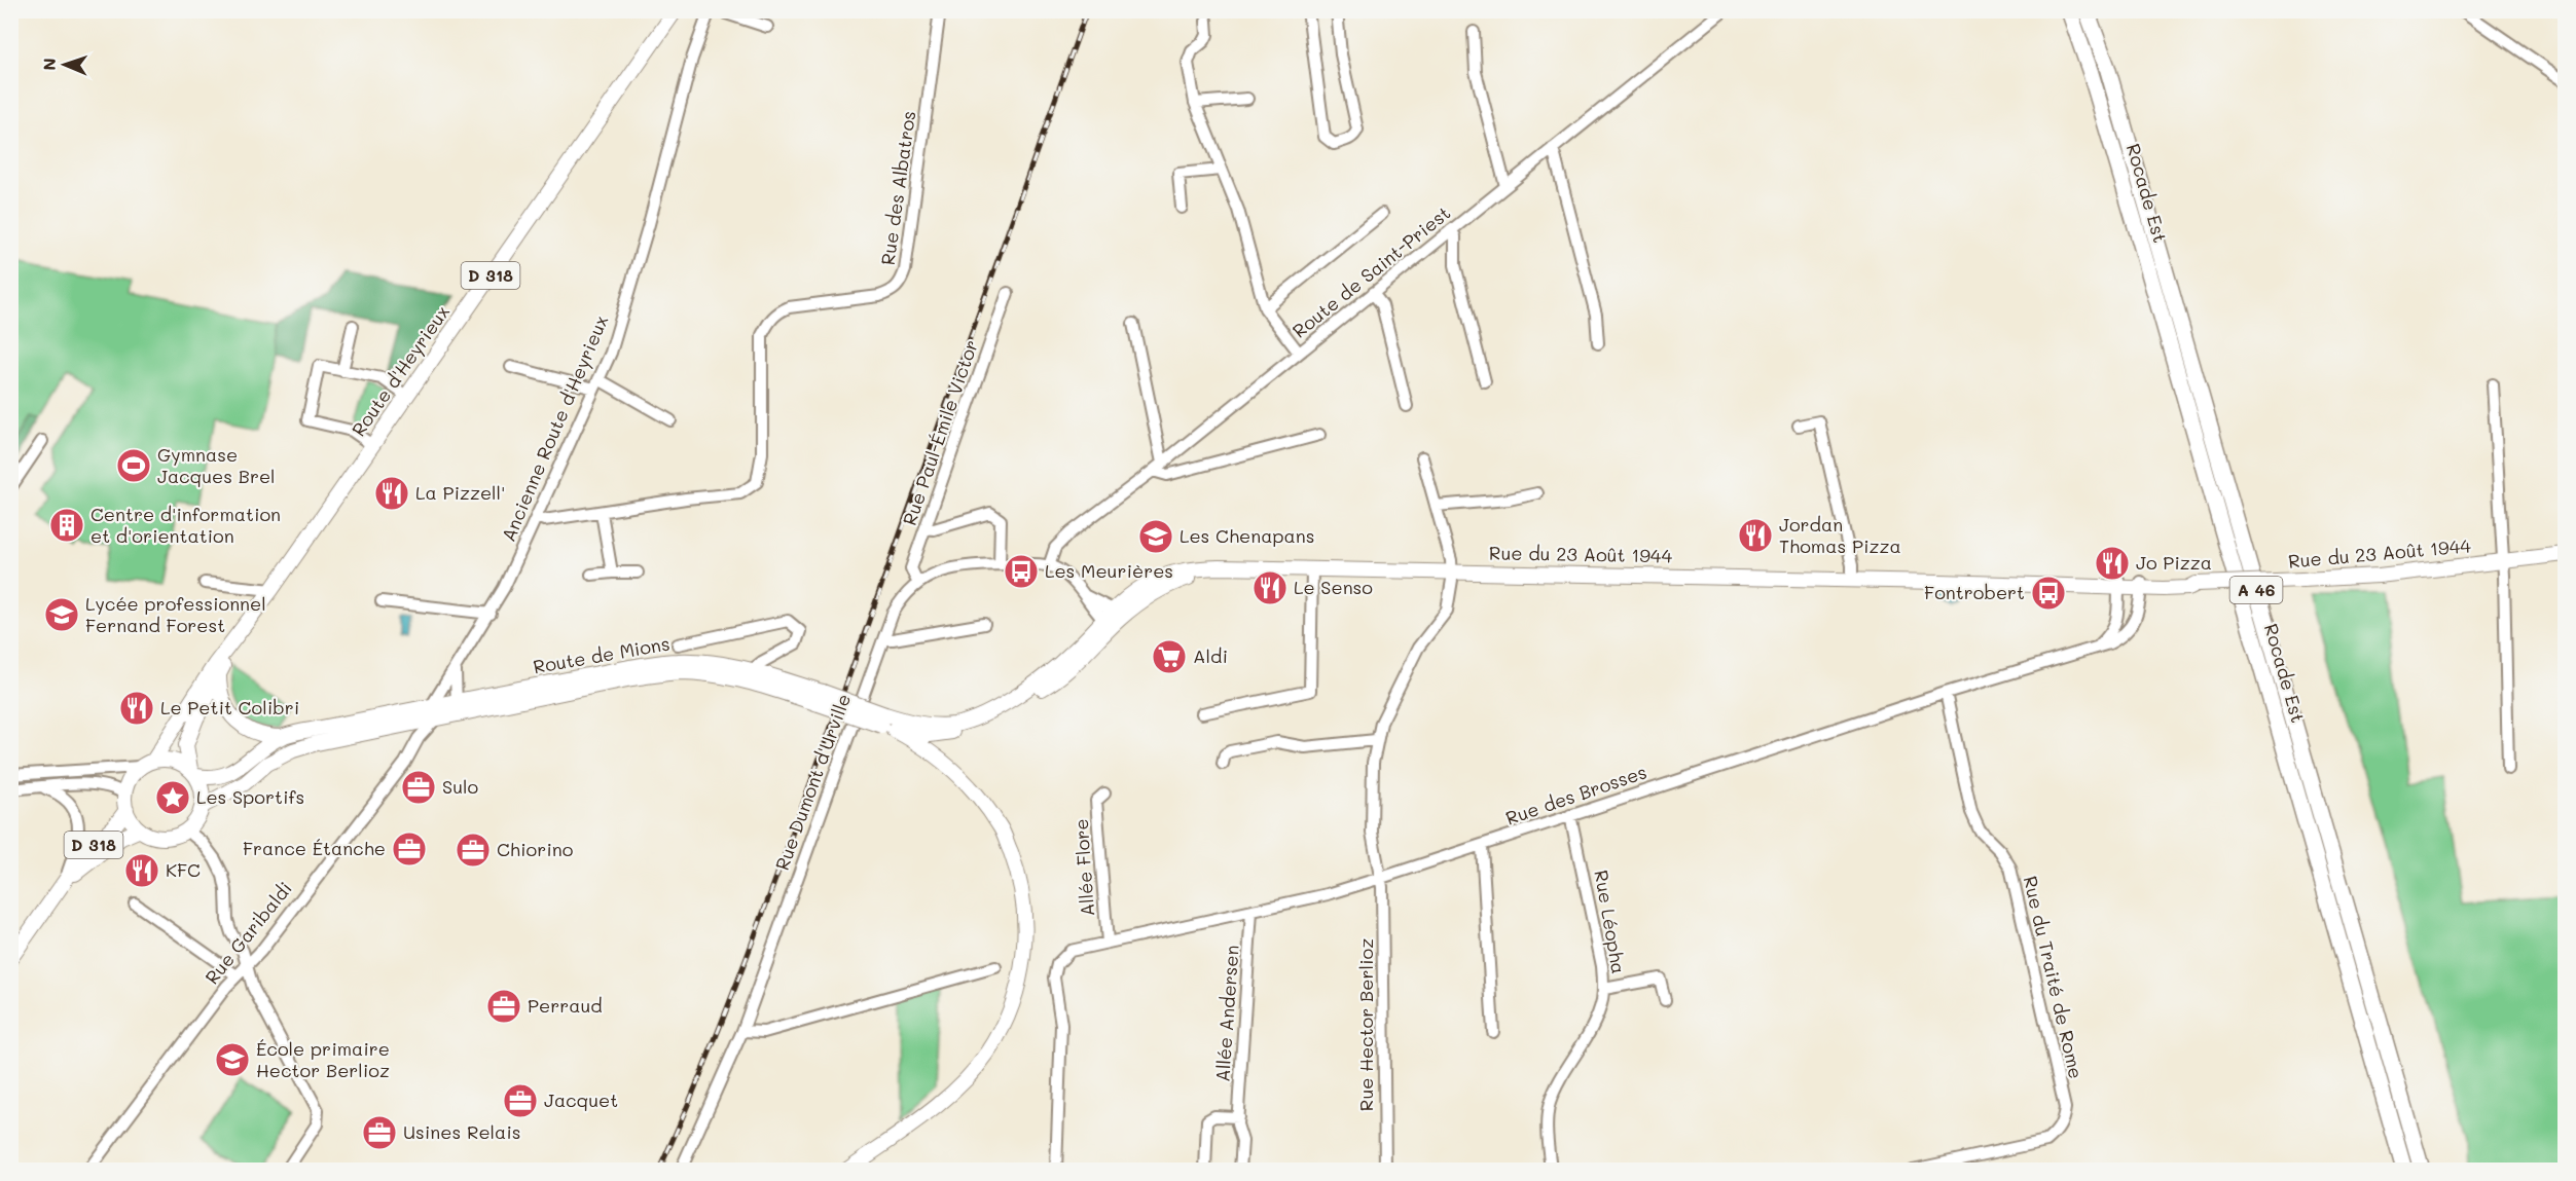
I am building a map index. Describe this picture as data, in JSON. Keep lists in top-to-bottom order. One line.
{"streets":{"highway":["Rocade Est","A 46"],"main road":["D 318","Route d'Heyrieux","Rue du 23 Août 1944","Route de Mions"],"street":["Rue des Albatros","Route de Saint-Priest","Ancienne Route d'Heyrieux","Rue Paul-Émile Victor","Rue Dumont d'Urville","Rue des Brosses","Allée Flore","Rue Léopha","Rue Garibaldi","Rue du Traité de Rome","Allée Andersen","Rue Hector Berlioz"]},"crossings":[["Rue des Albatros","Ancienne Route d'Heyrieux"],["Route de Saint-Priest","Rue Dumont d'Urville"],["D 318","Route d'Heyrieux"],["D 318","Route de Mions"],["Route d'Heyrieux","Route de Mions"],["Ancienne Route d'Heyrieux","Route de Mions"],["Ancienne Route d'Heyrieux","Rue Garibaldi"],["Rue Paul-Émile Victor","Rue Dumont d'Urville"],["Rue du 23 Août 1944","Rue des Brosses"],["Rue du 23 Août 1944","Rue Hector Berlioz"],["Route de Mions","Rue Garibaldi"],["Rue des Brosses","Allée Flore"],["Rue des Brosses","Rue Léopha"],["Rue des Brosses","Rue du Traité de Rome"],["Rue des Brosses","Allée Andersen"],["Rue des Brosses","Rue Hector Berlioz"]],"places":{"sports":["Gymnase Jacques Brel"],"restaurant":["La Pizzell'","Jordan Thomas Pizza","Jo Pizza","Le Senso","Le Petit Colibri","KFC"],"building":["Centre d'information et d'orientation"],"school or university":["Les Chenapans","Lycée professionnel Fernand Forest","École primaire Hector Berlioz"],"bus stop":["Les Meurières","Fontrobert"],"supermarket":["Aldi"],"office":["Sulo","France Étanche","Chiorino","Perraud","Jacquet","Usines Relais"],"place":["Les Sportifs"]},"north":"left"}
